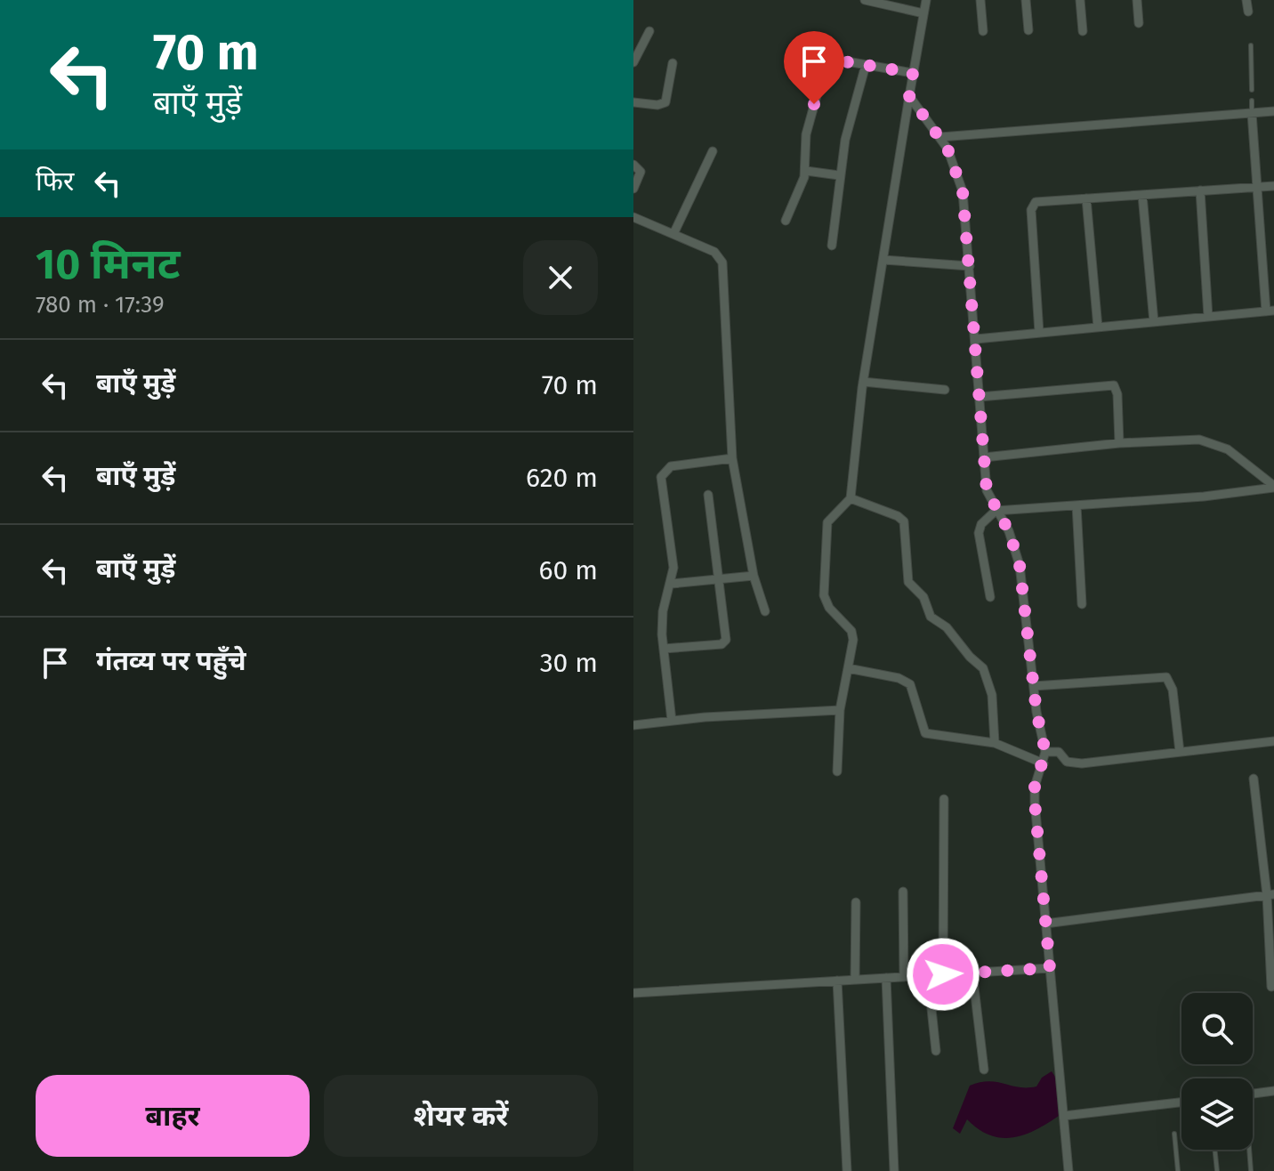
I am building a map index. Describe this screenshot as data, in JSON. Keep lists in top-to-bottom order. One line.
{"page":{"turn":["70 m","बाएँ मुड़ें"],"then":"फिर","heading":["10 मिनट","780 m · 17:39"],"list":[{"name":"बाएँ मुड़ें","value":"70 m"},{"name":"बाएँ मुड़ें","value":"620 m"},{"name":"बाएँ मुड़ें","value":"60 m"},{"name":"गंतव्य पर पहुँचे","value":"30 m"}],"buttons":["बाहर","शेयर करें"]}}
